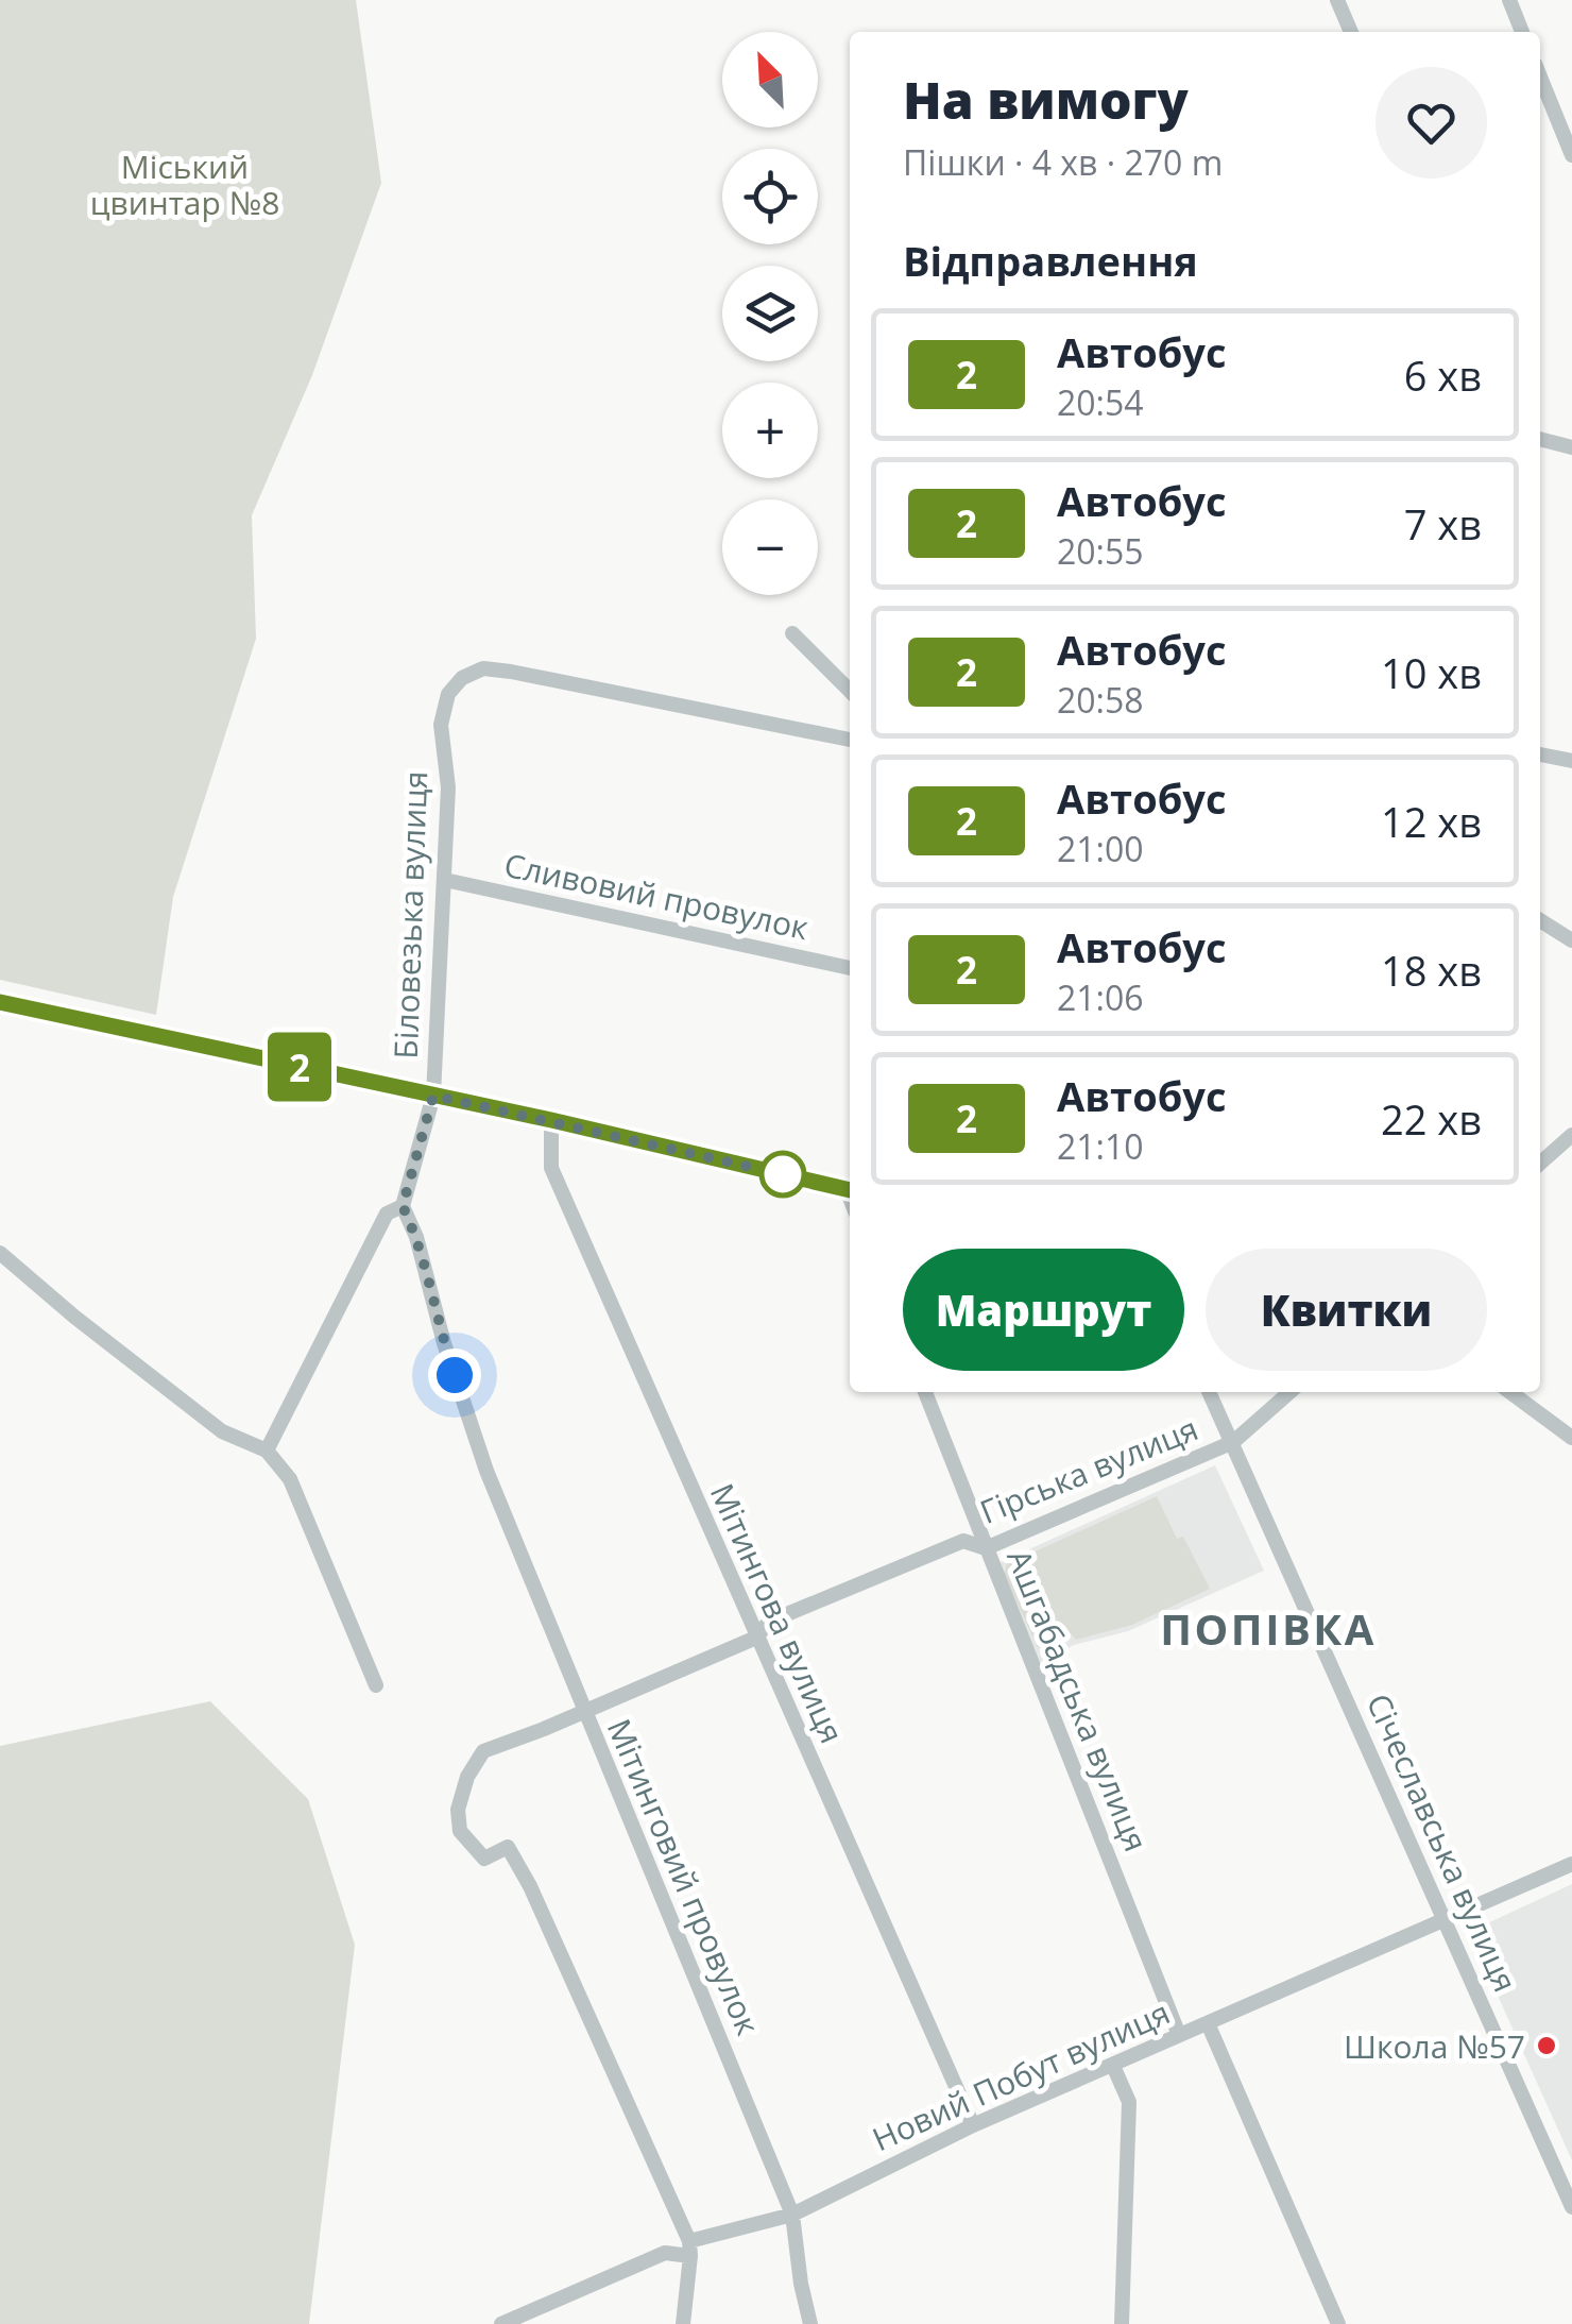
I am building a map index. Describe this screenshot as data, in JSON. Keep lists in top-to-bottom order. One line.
{"streets":{"street":["Сливовий провулок","Біловезька вулиця","Гірська вулиця","Мітингова вулиця","Ашгабадська вулиця","Січеславська вулиця","Мітинговий провулок","Новий Побут вулиця"]},"crossings":[["Сливовий провулок","Біловезька вулиця"],["Біловезька вулиця","Мітинговий провулок"],["Гірська вулиця","Мітингова вулиця"],["Гірська вулиця","Ашгабадська вулиця"],["Гірська вулиця","Січеславська вулиця"],["Гірська вулиця","Мітинговий провулок"],["Гірська вулиця","Новий Побут вулиця"],["Мітингова вулиця","Новий Побут вулиця"],["Ашгабадська вулиця","Новий Побут вулиця"],["Січеславська вулиця","Новий Побут вулиця"],["Мітинговий провулок","Новий Побут вулиця"]],"districts":["ПОПІВКА"],"parks":["Міський цвинтар №8"],"places":["Школа №57"],"lines":["bus line 2"],"north":"top left","page":{"on_map":"2","map_buttons":["+","−"],"heading":[["На вимогу","Пішки · 4 хв · 270 m"],"Відправлення"],"list":[{"mark":"2","name":"Автобус","note":"20:54","value":"6 хв"},{"mark":"2","name":"Автобус","note":"20:55","value":"7 хв"},{"mark":"2","name":"Автобус","note":"20:58","value":"10 хв"},{"mark":"2","name":"Автобус","note":"21:00","value":"12 хв"},{"mark":"2","name":"Автобус","note":"21:06","value":"18 хв"},{"mark":"2","name":"Автобус","note":"21:10","value":"22 хв"}],"buttons":["Маршрут","Квитки"]}}
